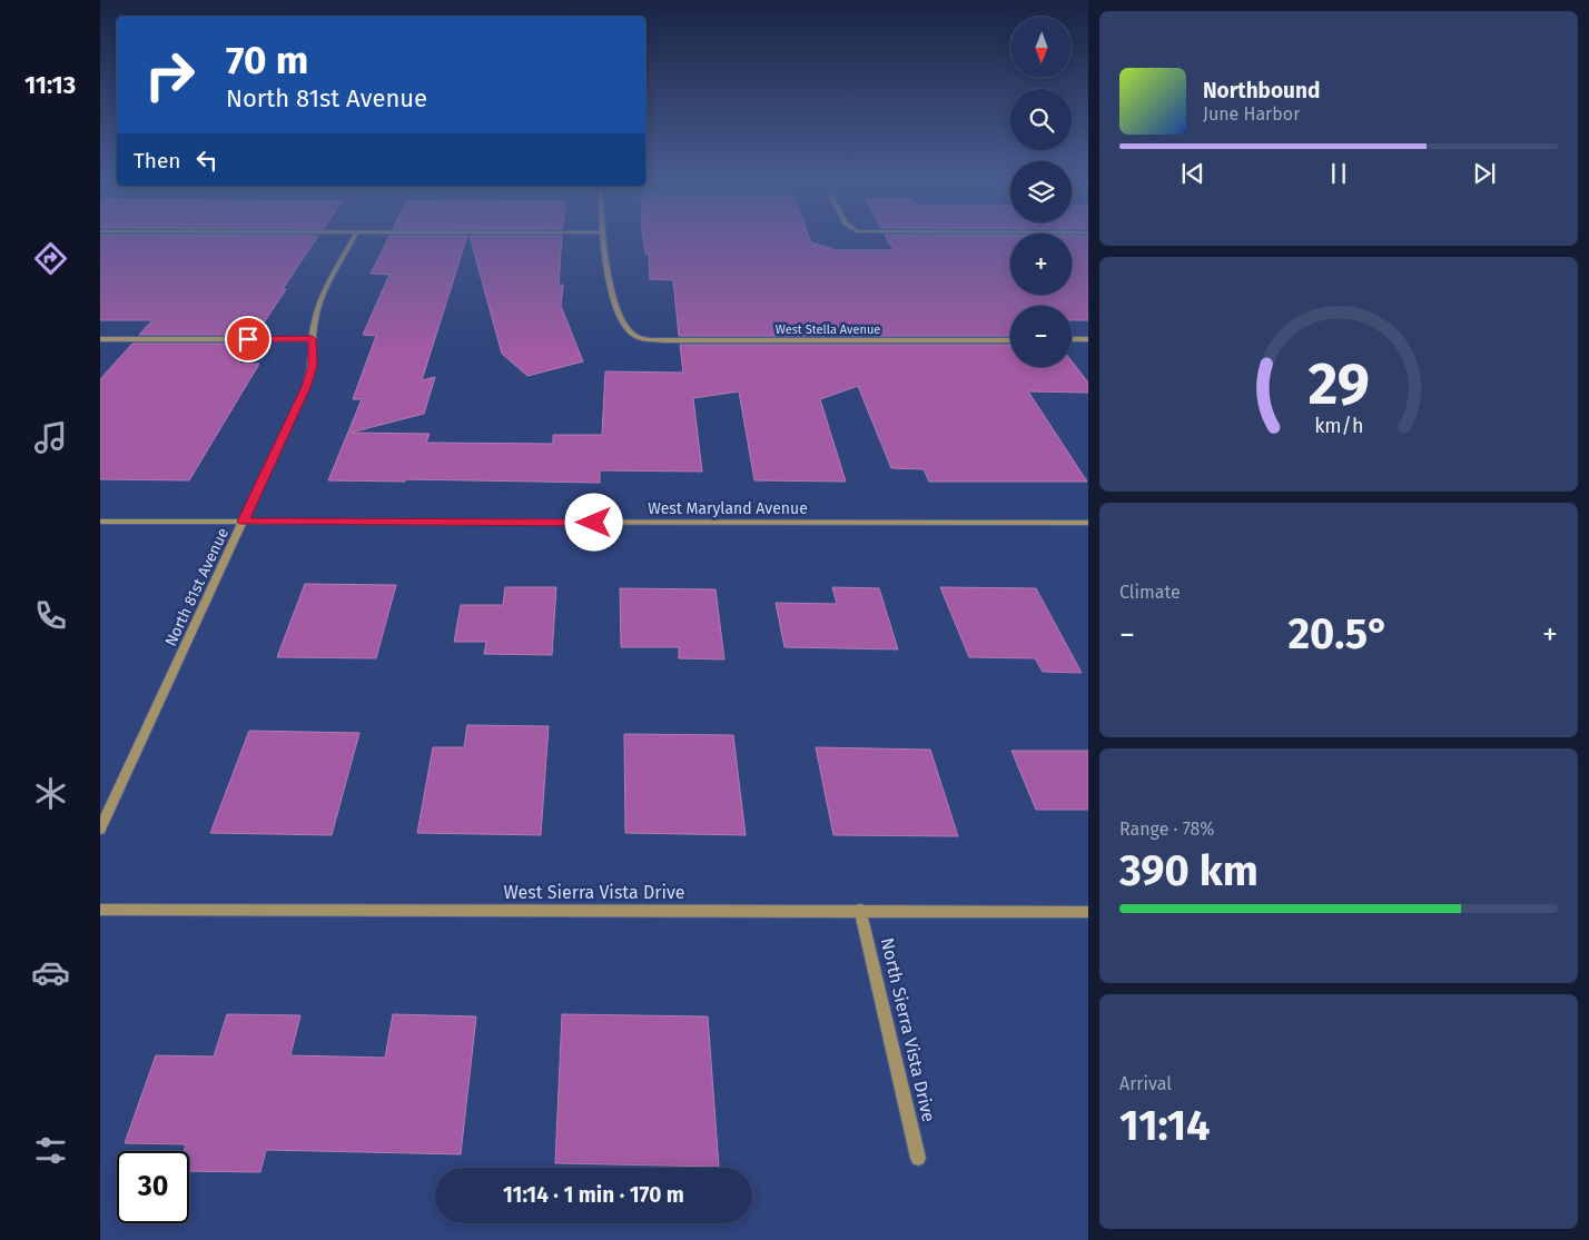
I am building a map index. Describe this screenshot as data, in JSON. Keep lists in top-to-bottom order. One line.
{"streets":{"street":["West Stella Avenue","West Maryland Avenue","North 81st Avenue","West Sierra Vista Drive","North Sierra Vista Drive"]},"crossings":[["West Maryland Avenue","North 81st Avenue"],["West Sierra Vista Drive","North Sierra Vista Drive"]],"north":"bottom","page":{"tabs":"11:13","map_buttons":["+","−"],"turn":["70 m","North 81st Avenue"],"song":["Northbound","June Harbor"],"then":"Then","tile":["Climate",["Range · 78%","390 km"],["Arrival","11:14"]],"heat":["−","20.5°","+"],"limit":"30","trip":"11:14 · 1 min · 170 m","gauge":["29","km/h"]}}
